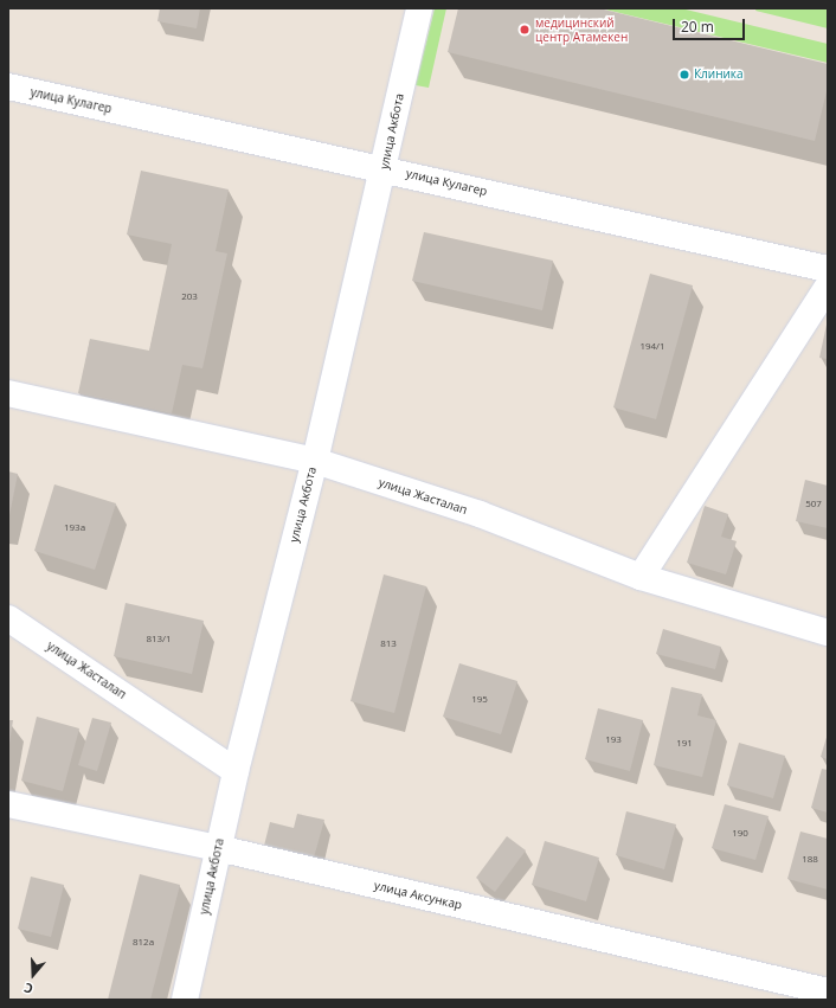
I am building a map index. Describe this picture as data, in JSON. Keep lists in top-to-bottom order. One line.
{"streets":{"street":["улица Кулагер","улица Акбота","улица Жасталап","улица Аксункар"]},"crossings":[["улица Кулагер","улица Акбота"],["улица Акбота","улица Жасталап"],["улица Акбота","улица Аксункар"]],"places":["медицинский центр Атамекен","Клиника"],"house_numbers":["203","194/1","507","193а","813/1","813","195","193","191","190","188","812а"],"scale_bar":"20 m","north":"bottom"}
